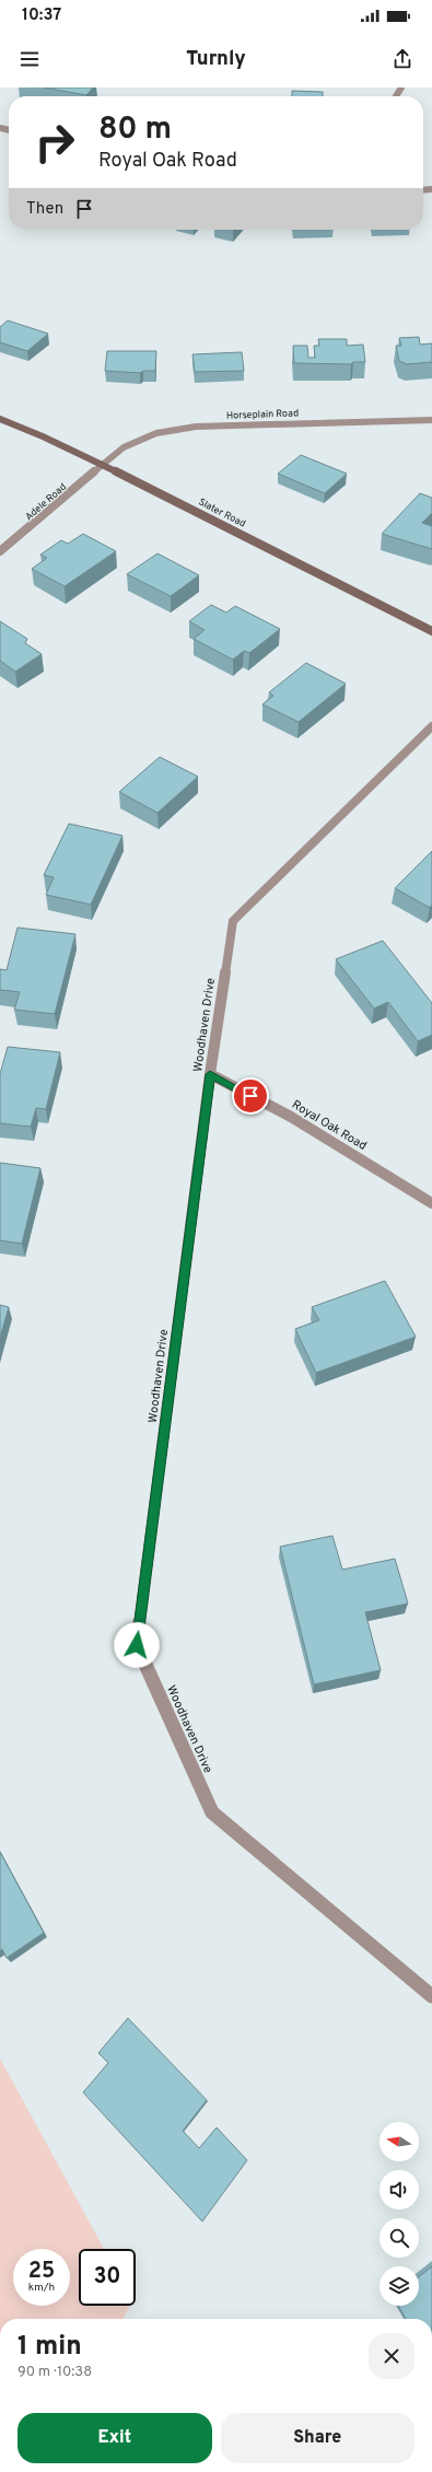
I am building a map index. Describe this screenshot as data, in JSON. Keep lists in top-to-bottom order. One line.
{"streets":{"main road":["Slater Road"],"street":["Horseplain Road","Adele Road","Woodhaven Drive","Royal Oak Road"]},"crossings":[["Horseplain Road","Adele Road"],["Horseplain Road","Slater Road"],["Adele Road","Slater Road"],["Woodhaven Drive","Royal Oak Road"]],"north":"left","page":{"status":"10:37","header":"Turnly","turn":["80 m","Royal Oak Road"],"then":"Then","speed":"25 km/h","limit":"30","heading":["1 min","90 m · 10:38"],"buttons":["Exit","Share"]}}
